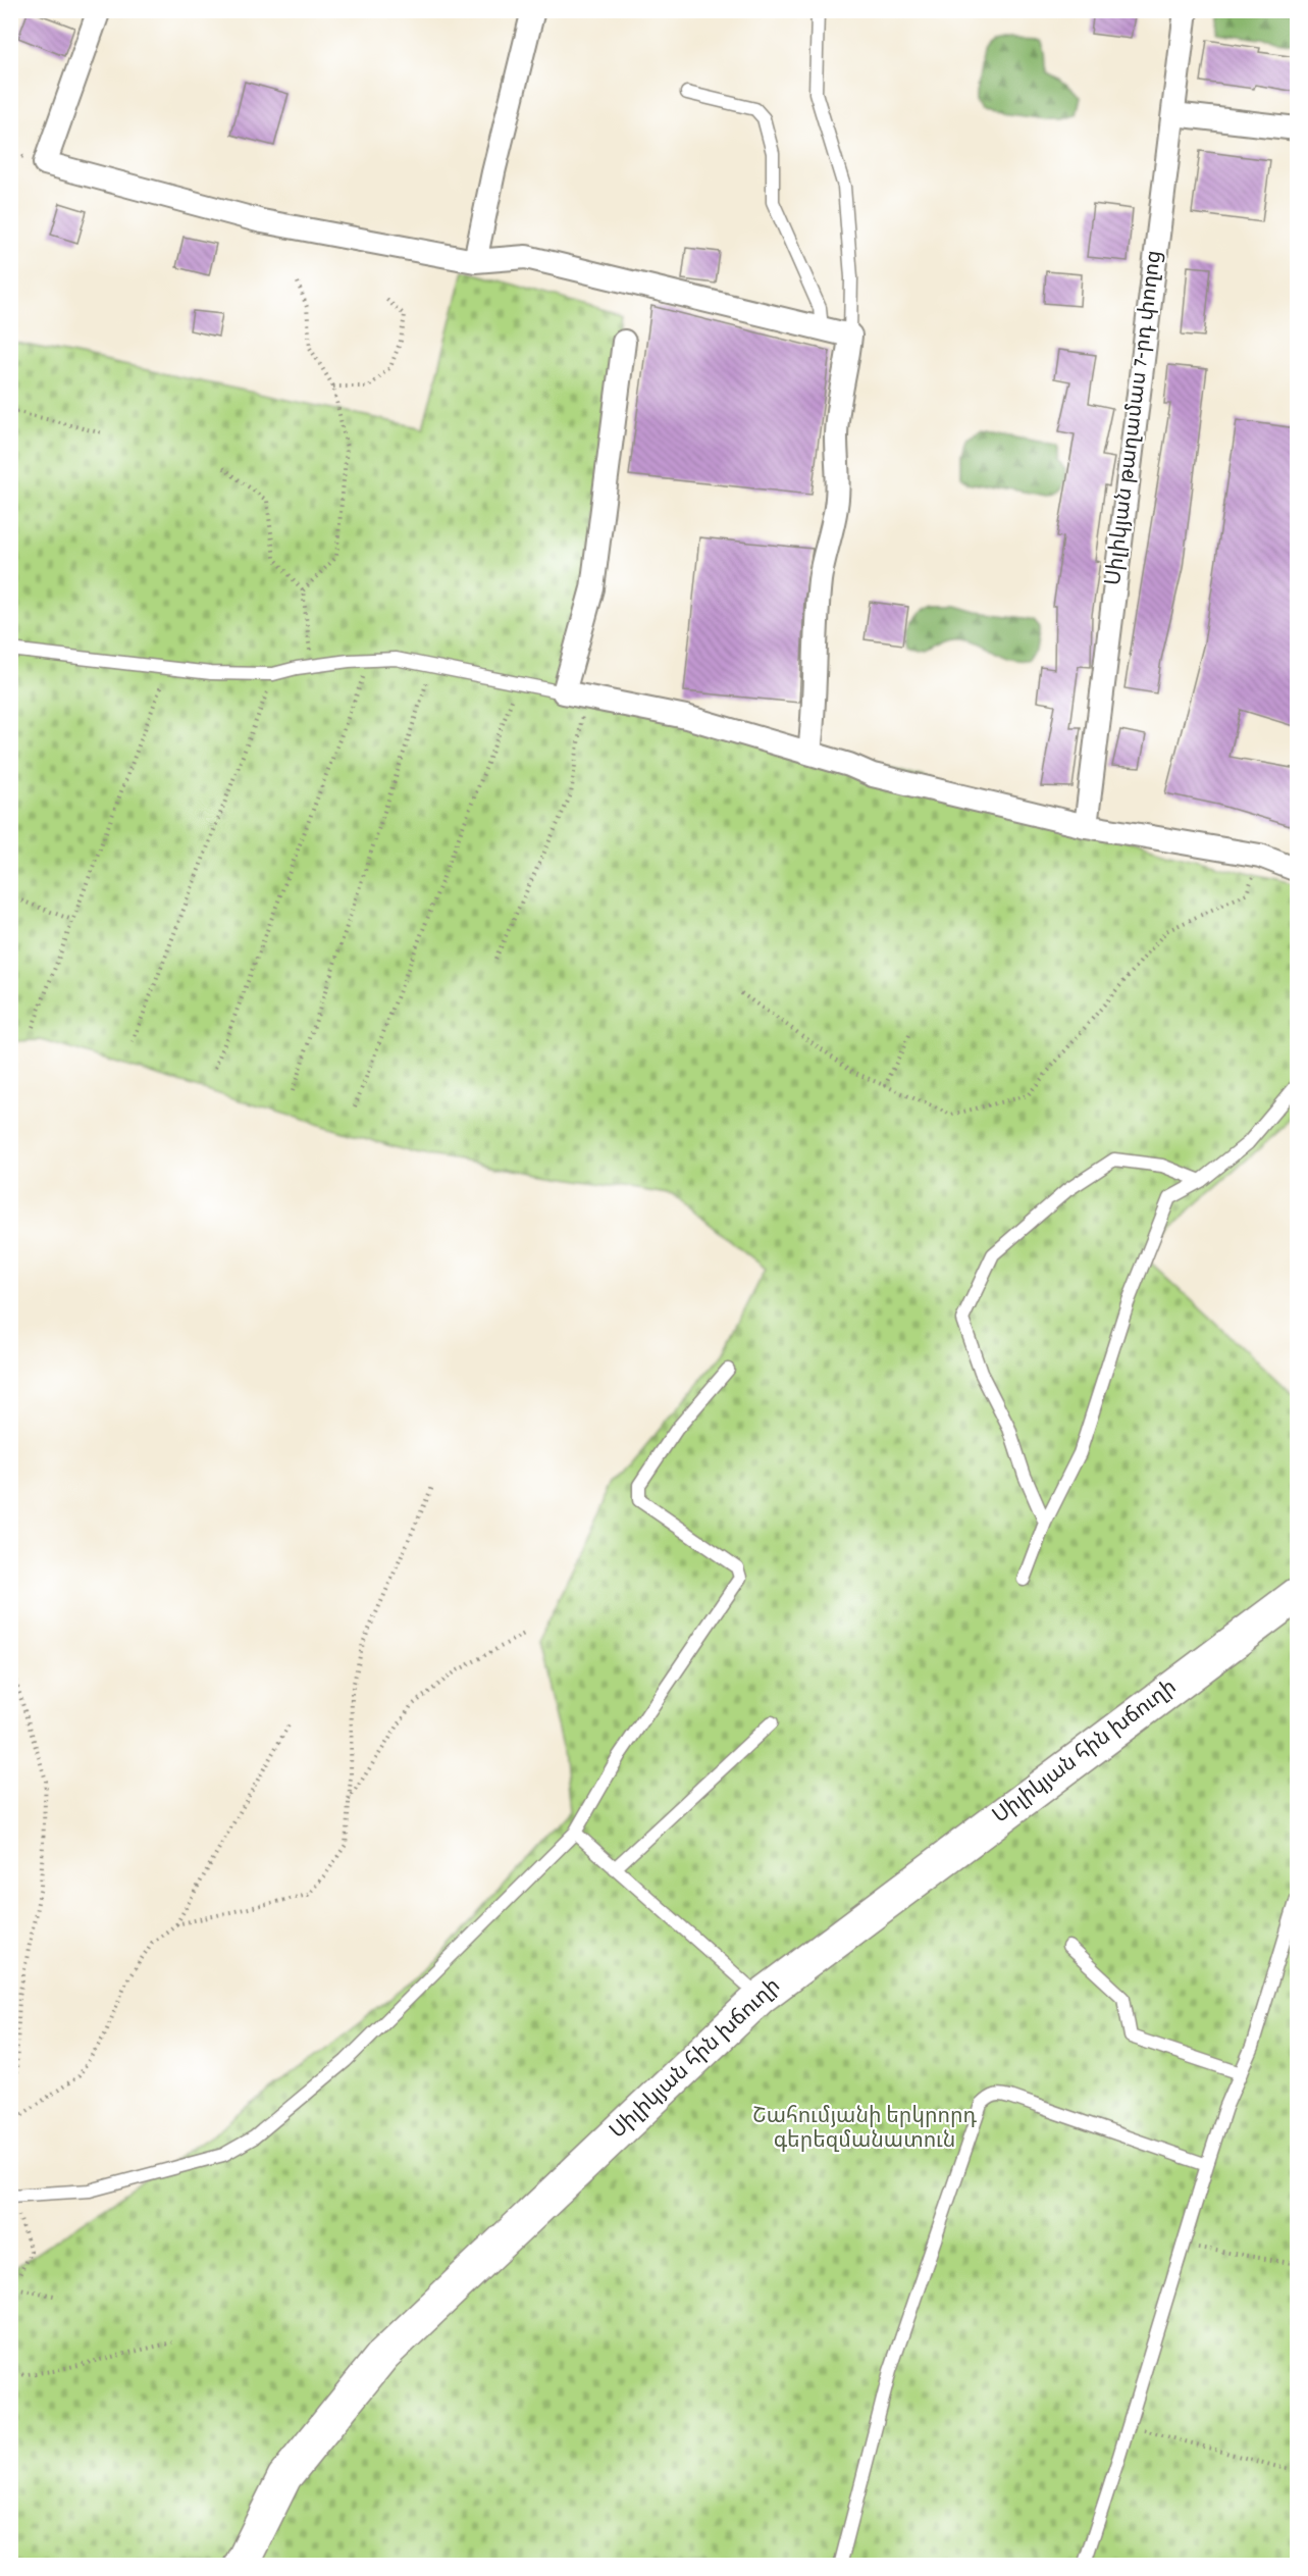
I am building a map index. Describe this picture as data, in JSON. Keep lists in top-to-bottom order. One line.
{"streets":{"street":["Սիլիկյան թաղամաս 7-րդ փողոց","Սիլիկյան հին խճուղի"]},"parks":["Շահումյանի երկրորդ գերեզմանատուն"]}
